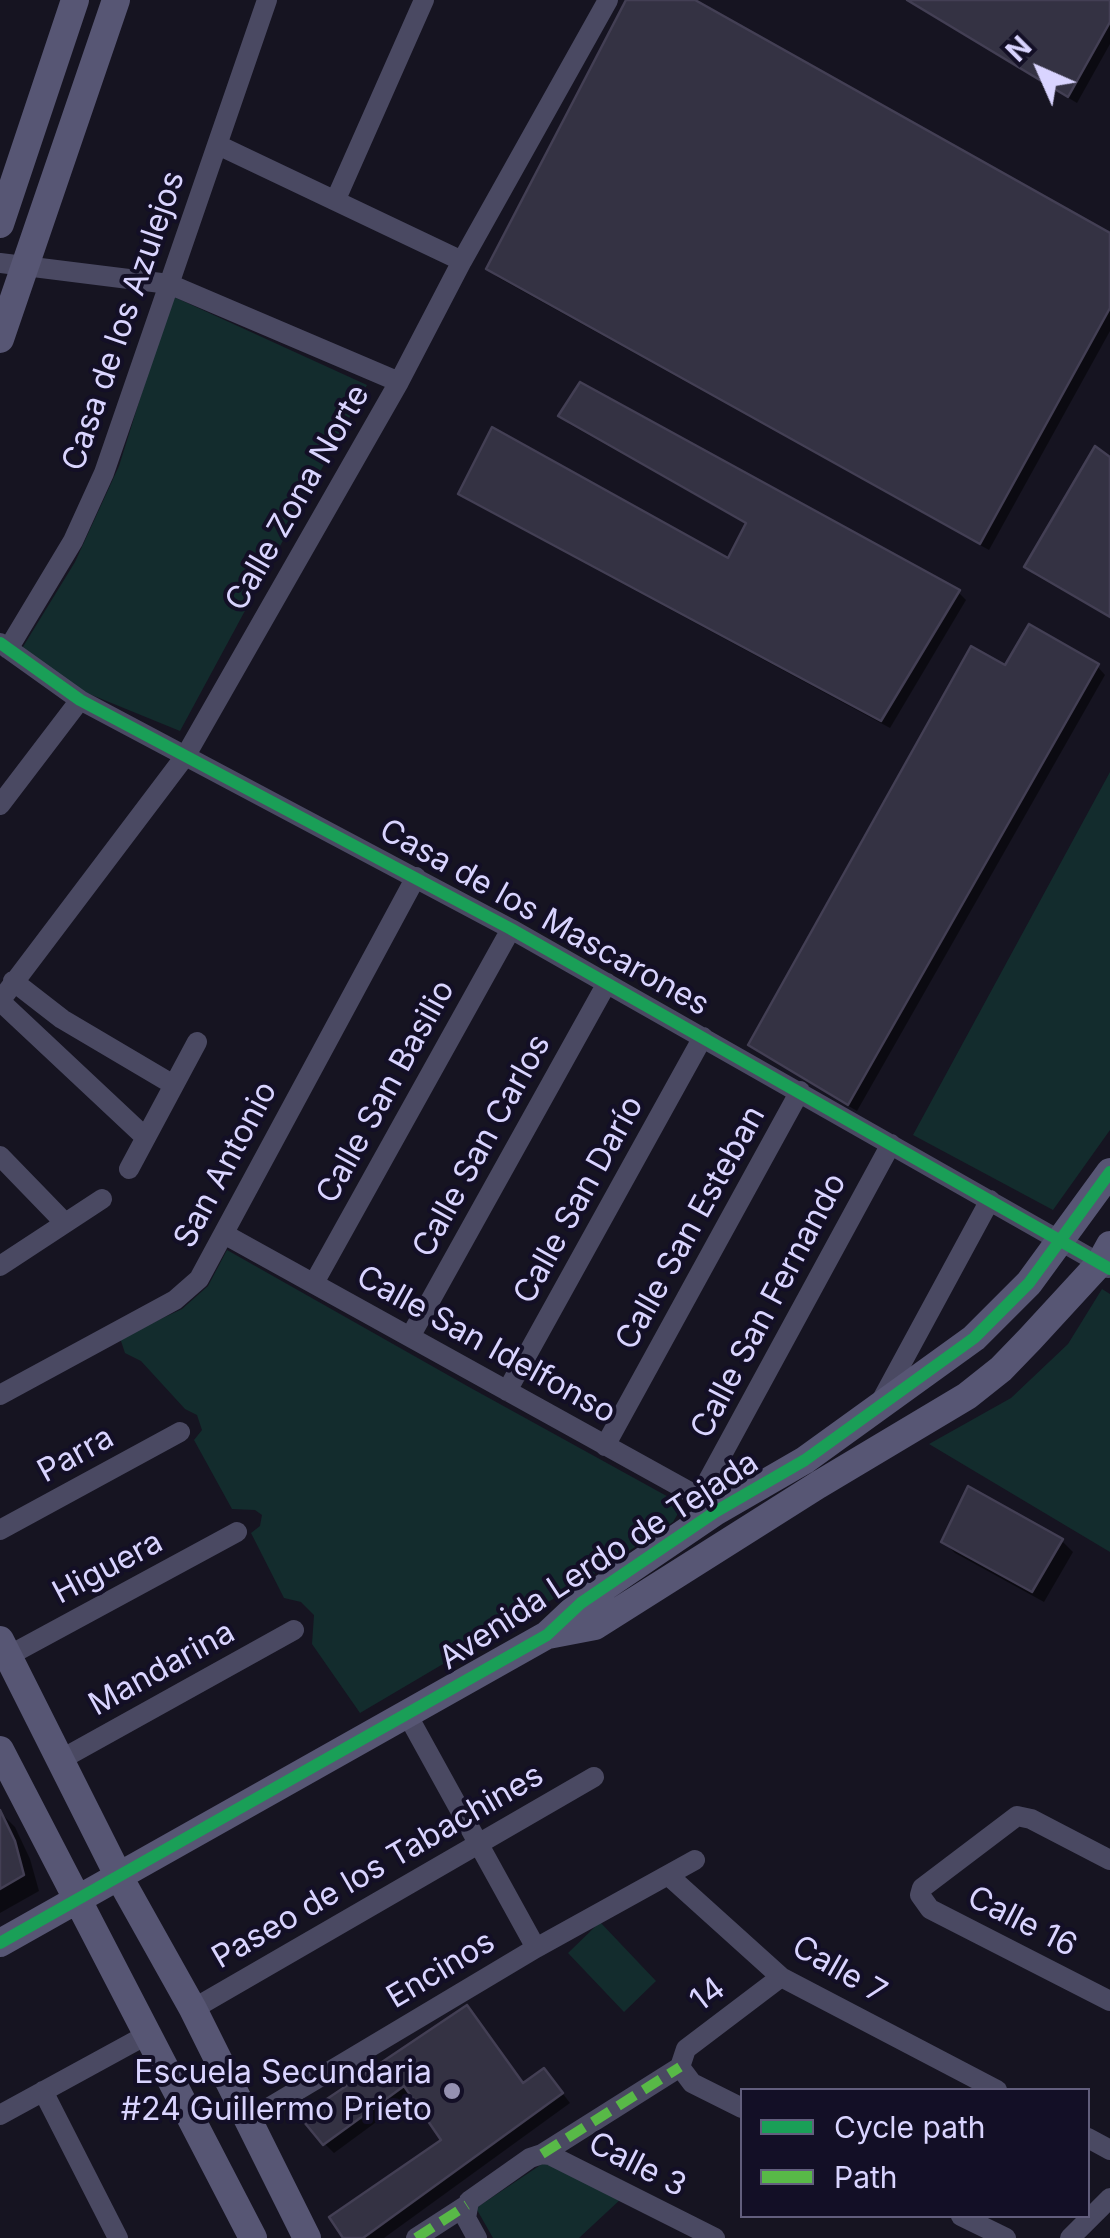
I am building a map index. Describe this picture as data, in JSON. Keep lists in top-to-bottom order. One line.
{"streets":{"street":["Casa de los Azulejos","Calle Zona Norte","Casa de los Mascarones","Calle San Basilio","Calle San Carlos","San Antonio","Calle San Darío","Calle San Esteban","Calle San Fernando","Calle San Idelfonso","Parra","Avenida Lerdo de Tejada","Higuera","Mandarina","Paseo de los Tabachines","Calle 16","Encinos","Calle 7","14","Calle 3"]},"crossings":[["Casa de los Azulejos","Casa de los Mascarones"],["Calle Zona Norte","Casa de los Mascarones"],["Casa de los Mascarones","Calle San Basilio"],["Casa de los Mascarones","Calle San Carlos"],["Casa de los Mascarones","San Antonio"],["Casa de los Mascarones","Calle San Darío"],["Casa de los Mascarones","Calle San Esteban"],["Casa de los Mascarones","Calle San Fernando"],["Casa de los Mascarones","Avenida Lerdo de Tejada"],["Calle San Basilio","Calle San Idelfonso"],["Calle San Carlos","Calle San Idelfonso"],["San Antonio","Calle San Idelfonso"],["Calle San Darío","Calle San Idelfonso"],["Calle San Esteban","Calle San Idelfonso"],["Calle San Fernando","Calle San Idelfonso"],["Calle San Fernando","Avenida Lerdo de Tejada"],["Calle San Idelfonso","Avenida Lerdo de Tejada"],["Encinos","Calle 7"],["Calle 7","14"],["14","Calle 3"]],"places":["Escuela Secundaria #24 Guillermo Prieto"],"legend":["Cycle path","Path"],"north":"top left"}
